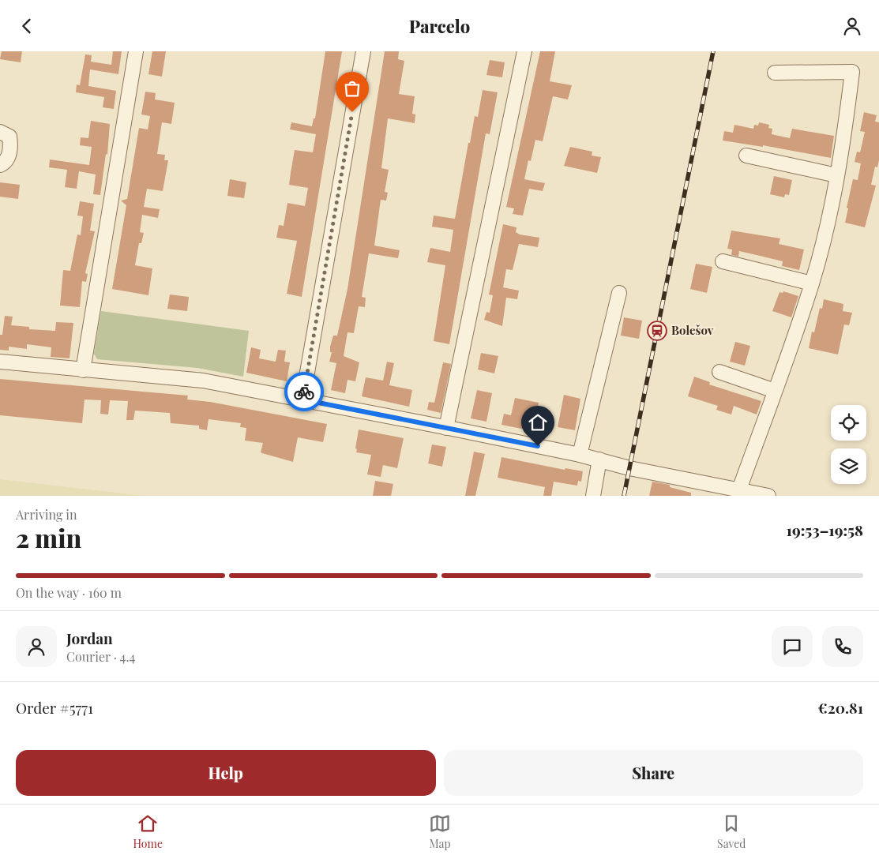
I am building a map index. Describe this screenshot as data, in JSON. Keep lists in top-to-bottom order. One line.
{"places":{"station":["Bolešov"]},"page":{"header":"Parcelo","heading":["2 min","Arriving in","19:53–19:58"],"panel":["Jordan","Courier · 4.4","Order #5771","€20.81"],"bar":"On the way · 160 m","buttons":["Help","Share"],"tabs":["Home","Map","Saved"]}}
